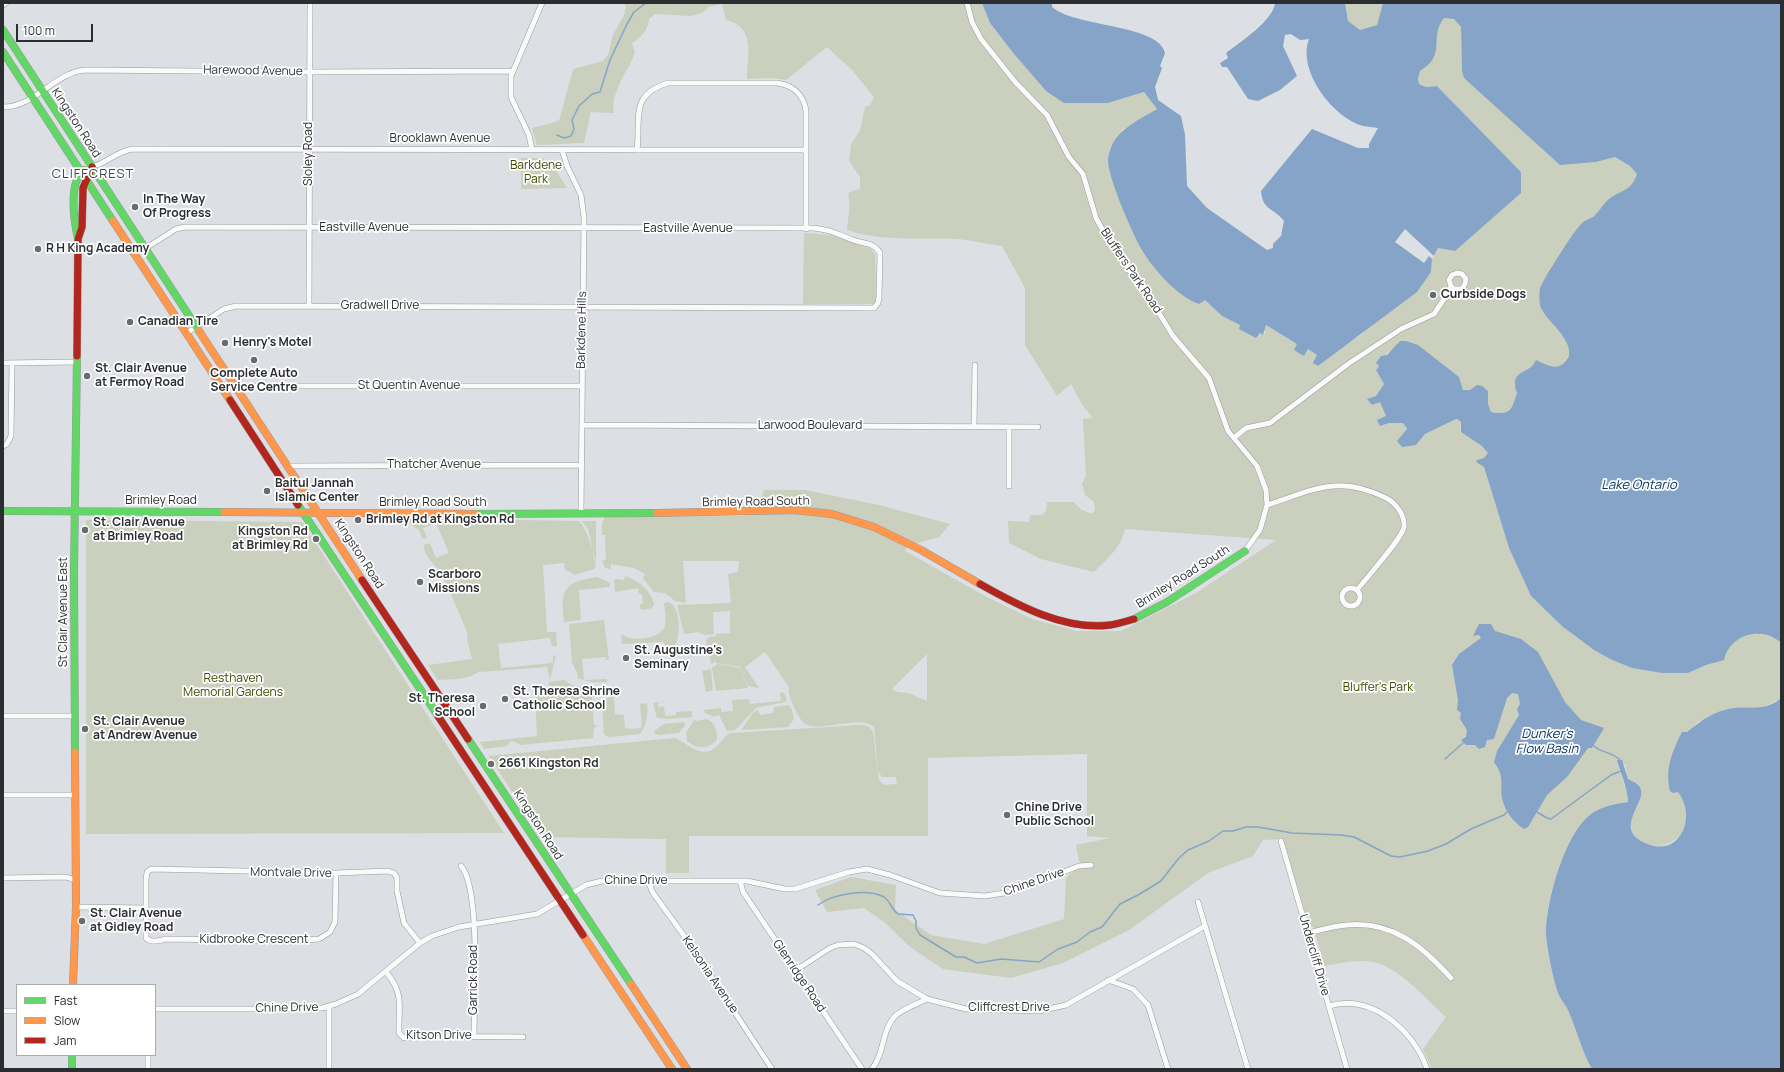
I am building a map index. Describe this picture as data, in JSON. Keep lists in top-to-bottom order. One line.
{"streets":{"main road":["Kingston Road","Brimley Road","Brimley Road South","St Clair Avenue East"],"street":["Harewood Avenue","Brooklawn Avenue","Sloley Road","Eastville Avenue","Bluffers Park Road","Gradwell Drive","Barkdene Hills","St Quentin Avenue","Larwood Boulevard","Thatcher Avenue","Montvale Drive","Chine Drive","Kidbrooke Crescent","Undercliff Drive","Kelsonia Avenue","Glenridge Road","Garrick Road","Cliffcrest Drive","Kitson Drive"]},"crossings":[["Harewood Avenue","Kingston Road"],["Harewood Avenue","Sloley Road"],["Kingston Road","Brooklawn Avenue"],["Kingston Road","Eastville Avenue"],["Kingston Road","Gradwell Drive"],["Kingston Road","St Quentin Avenue"],["Kingston Road","Thatcher Avenue"],["Kingston Road","Brimley Road"],["Kingston Road","Brimley Road South"],["Kingston Road","St Clair Avenue East"],["Kingston Road","Chine Drive"],["Brooklawn Avenue","Sloley Road"],["Brooklawn Avenue","Barkdene Hills"],["Sloley Road","Eastville Avenue"],["Sloley Road","Gradwell Drive"],["Eastville Avenue","Gradwell Drive"],["Eastville Avenue","Barkdene Hills"],["Bluffers Park Road","Brimley Road South"],["Gradwell Drive","Barkdene Hills"],["Barkdene Hills","St Quentin Avenue"],["Barkdene Hills","Larwood Boulevard"],["Barkdene Hills","Thatcher Avenue"],["Barkdene Hills","Brimley Road South"],["Brimley Road","Brimley Road South"],["Brimley Road","St Clair Avenue East"],["Montvale Drive","Chine Drive"],["Montvale Drive","Kidbrooke Crescent"],["Chine Drive","Kelsonia Avenue"],["Chine Drive","Glenridge Road"],["Chine Drive","Garrick Road"],["Chine Drive","Kitson Drive"],["Glenridge Road","Cliffcrest Drive"],["Garrick Road","Kitson Drive"]],"districts":["CLIFFCREST"],"water":["Lake Ontario","Dunker's Flow Basin"],"parks":["Barkdene Park","Resthaven Memorial Gardens","Bluffer's Park"],"places":["In The Way Of Progress","R H King Academy","Curbside Dogs","Canadian Tire","Henry's Motel","Complete Auto Service Centre","St. Clair Avenue at Fermoy Road","Baitul Jannah Islamic Center","Brimley Rd at Kingston Rd","St. Clair Avenue at Brimley Road","Kingston Rd at Brimley Rd","Scarboro Missions","St. Augustine's Seminary","St. Theresa Shrine Catholic School","St. Theresa School","St. Clair Avenue at Andrew Avenue","2661 Kingston Rd","Chine Drive Public School","St. Clair Avenue at Gidley Road"],"legend":["Fast","Slow","Jam"],"scale_bar":"100 m"}
